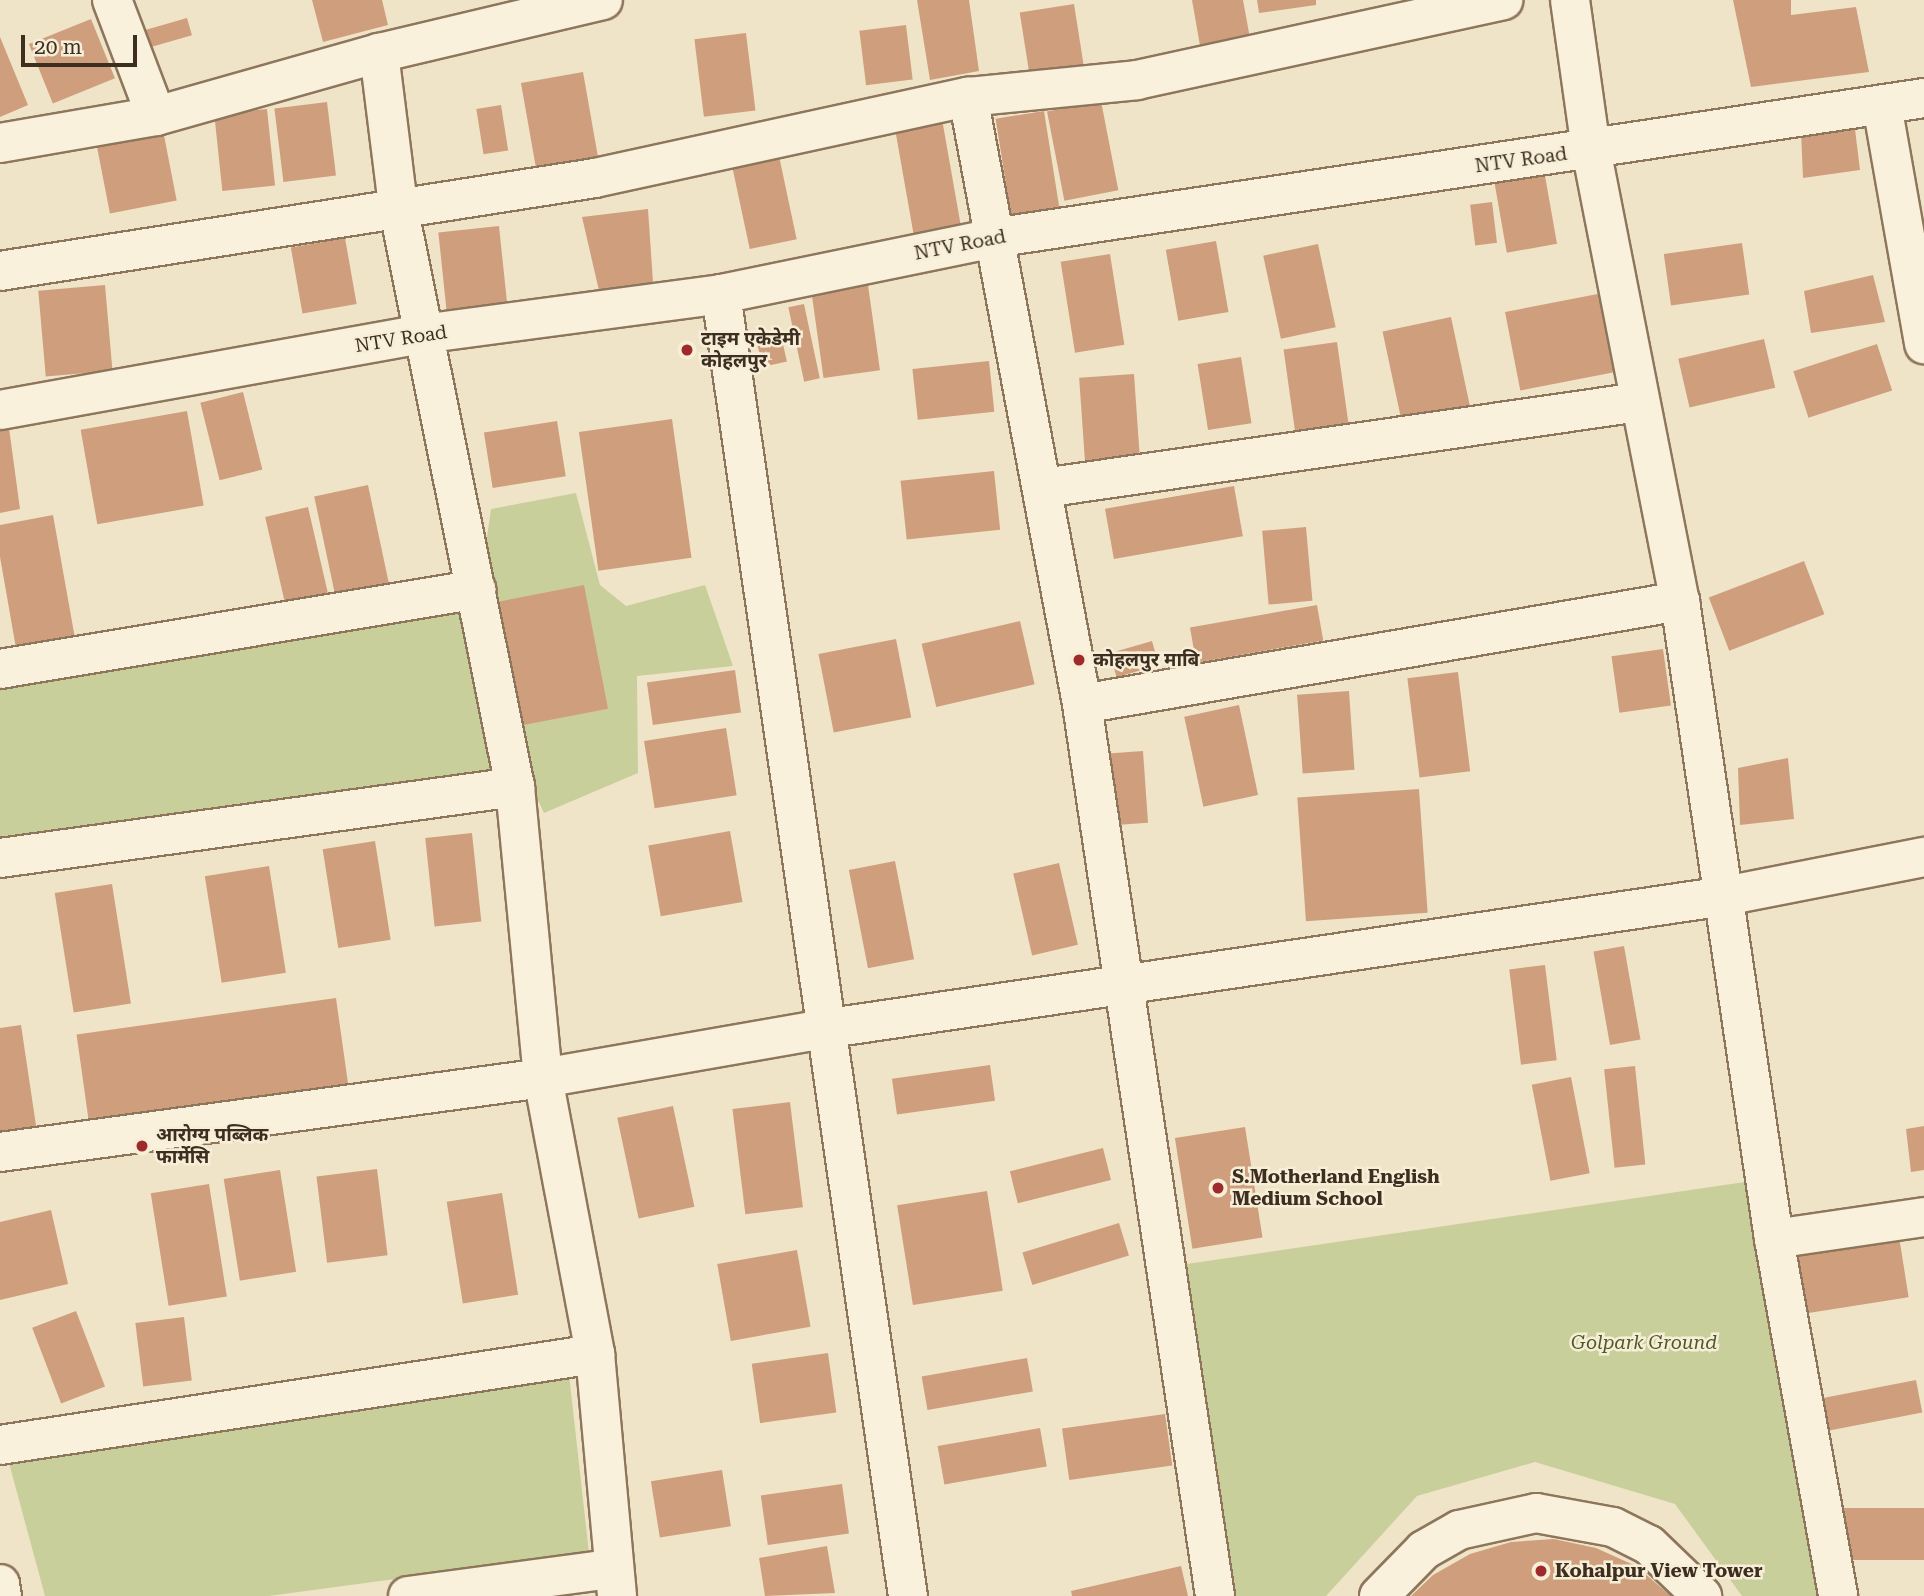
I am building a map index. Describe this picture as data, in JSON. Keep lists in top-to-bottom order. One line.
{"streets":{"street":["NTV Road"]},"parks":["Golpark Ground"],"places":["टाइम एकेडेमी कोहलपुर","कोहलपुर माबि","आरोग्य पब्लिक फार्मेसि","S.Motherland English Medium School","Kohalpur View Tower"],"scale_bar":"20 m"}
